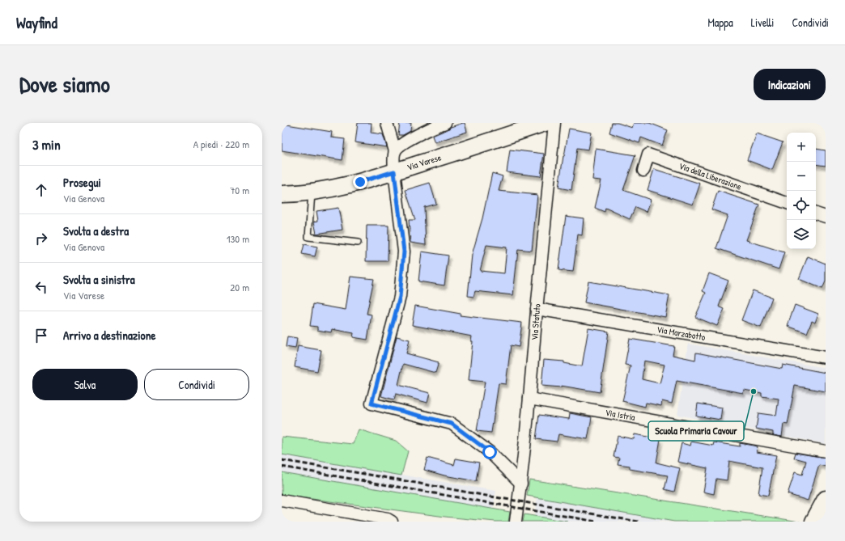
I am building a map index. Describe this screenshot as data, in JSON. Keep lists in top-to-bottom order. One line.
{"streets":{"main road":["Via Varese"],"street":["Via della Liberazione","Via Statuto","Via Marzabotto","Via Istria"]},"crossings":[["Via Statuto","Via Marzabotto"],["Via Statuto","Via Istria"]],"places":["Scuola Primaria Cavour"],"page":{"header":"Wayfind","nav":["Mappa","Livelli","Condividi"],"title":"Dove siamo","buttons":["Indicazioni",["Salva","Condividi"]],"heading":["3 min","A piedi · 220 m"],"map_buttons":["+","−"],"list":[["Prosegui","Via Genova","70 m"],["Svolta a destra","Via Genova","130 m"],["Svolta a sinistra","Via Varese","20 m"],"Arrivo a destinazione"]}}
